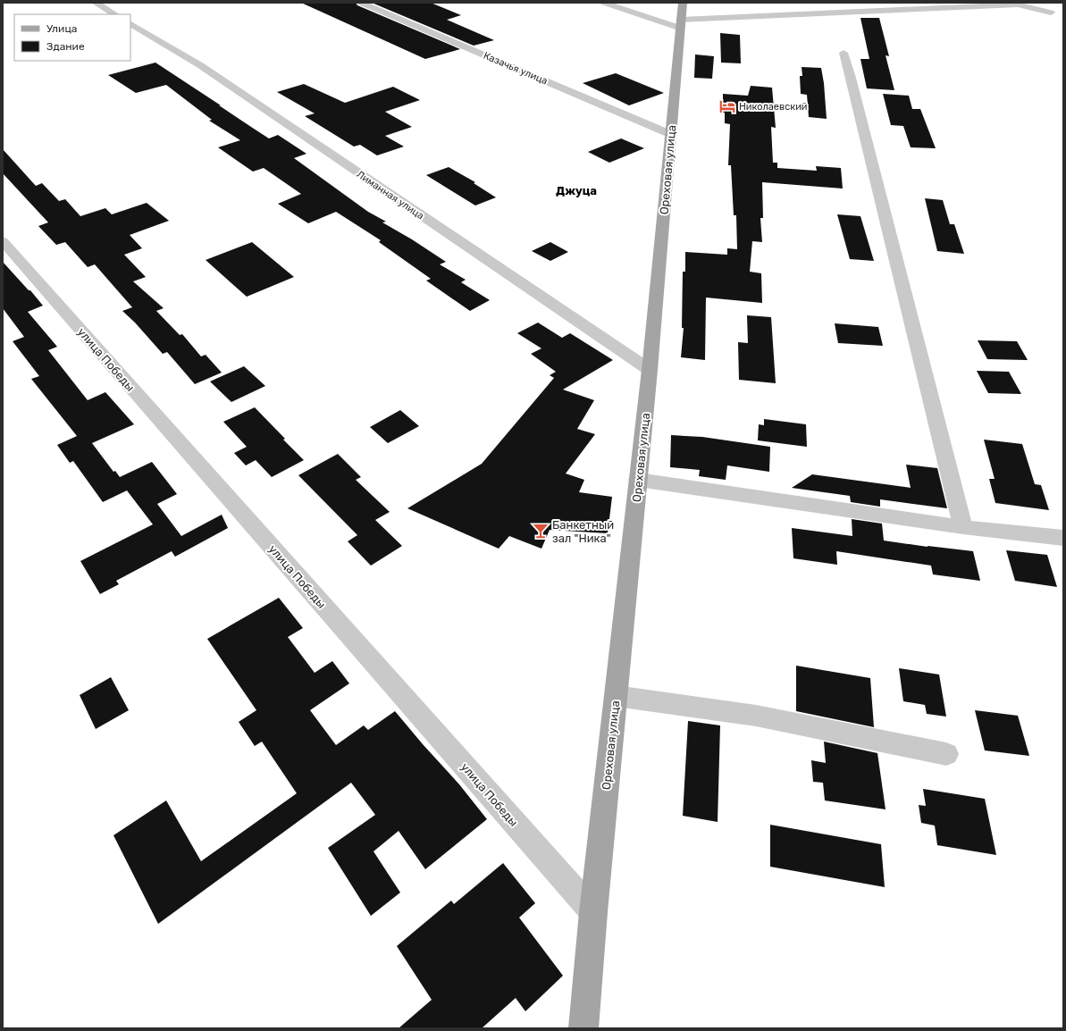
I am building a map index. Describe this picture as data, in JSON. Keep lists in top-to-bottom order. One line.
{"streets":{"main road":["Ореховая улица"],"street":["Казачья улица","Лиманная улица","улица Победы"]},"crossings":[["Казачья улица","Ореховая улица"],["Ореховая улица","Лиманная улица"],["Ореховая улица","улица Победы"]],"districts":["Джуца"],"places":{"hotel":["Николаевский"],"bar":["Банкетный зал \"Ника\""]},"legend":["Улица","Здание"]}
